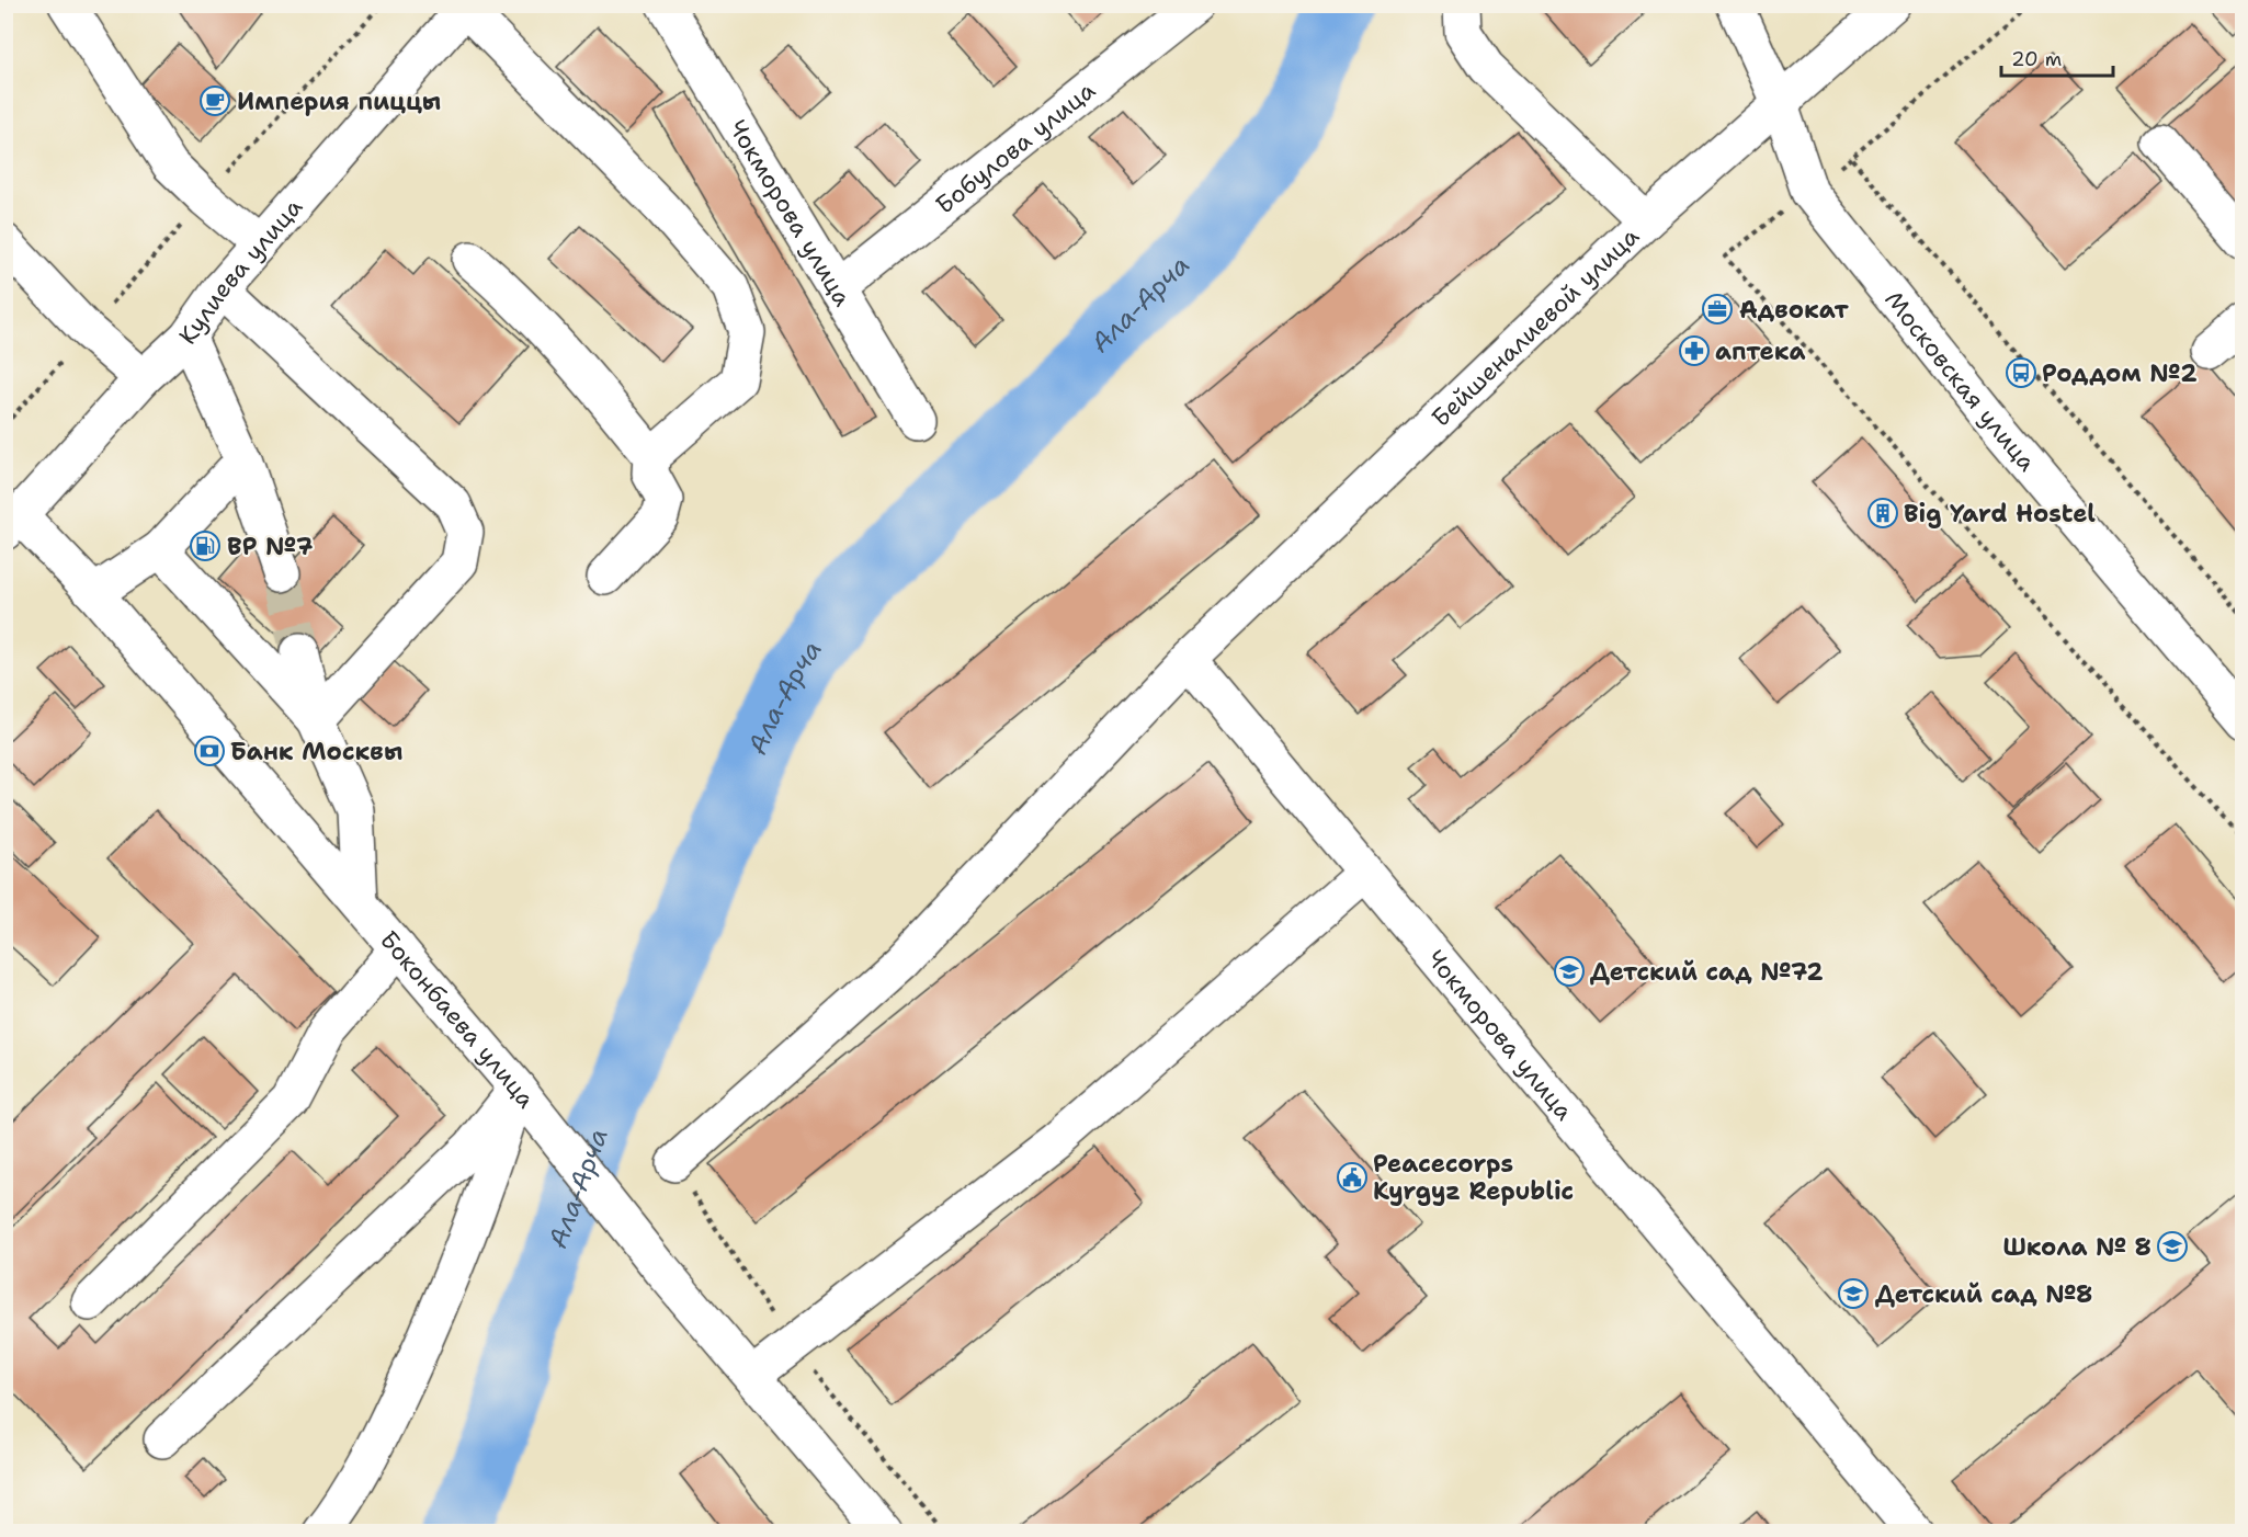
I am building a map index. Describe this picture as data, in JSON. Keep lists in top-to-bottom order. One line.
{"streets":{"street":["Бобулова улица","Чокморова улица","Кулиева улица","Бейшеналиевой улица","Московская улица","Боконбаева улица"]},"crossings":[["Бобулова улица","Чокморова улица"],["Чокморова улица","Бейшеналиевой улица"],["Кулиева улица","Боконбаева улица"],["Бейшеналиевой улица","Московская улица"]],"water":["Ала-Арча"],"places":{"cafe":["Империя пиццы"],"office":["Адвокат"],"pharmacy":["аптека"],"bus stop":["Роддом №2"],"building":["Big Yard Hostel"],"fuel station":["BP №7"],"bank":["Банк Москвы"],"school or university":["Детский сад №72","Школа № 8","Детский сад №8"],"public building":["Peacecorps Kyrgyz Republic"]},"scale_bar":"20 m"}
